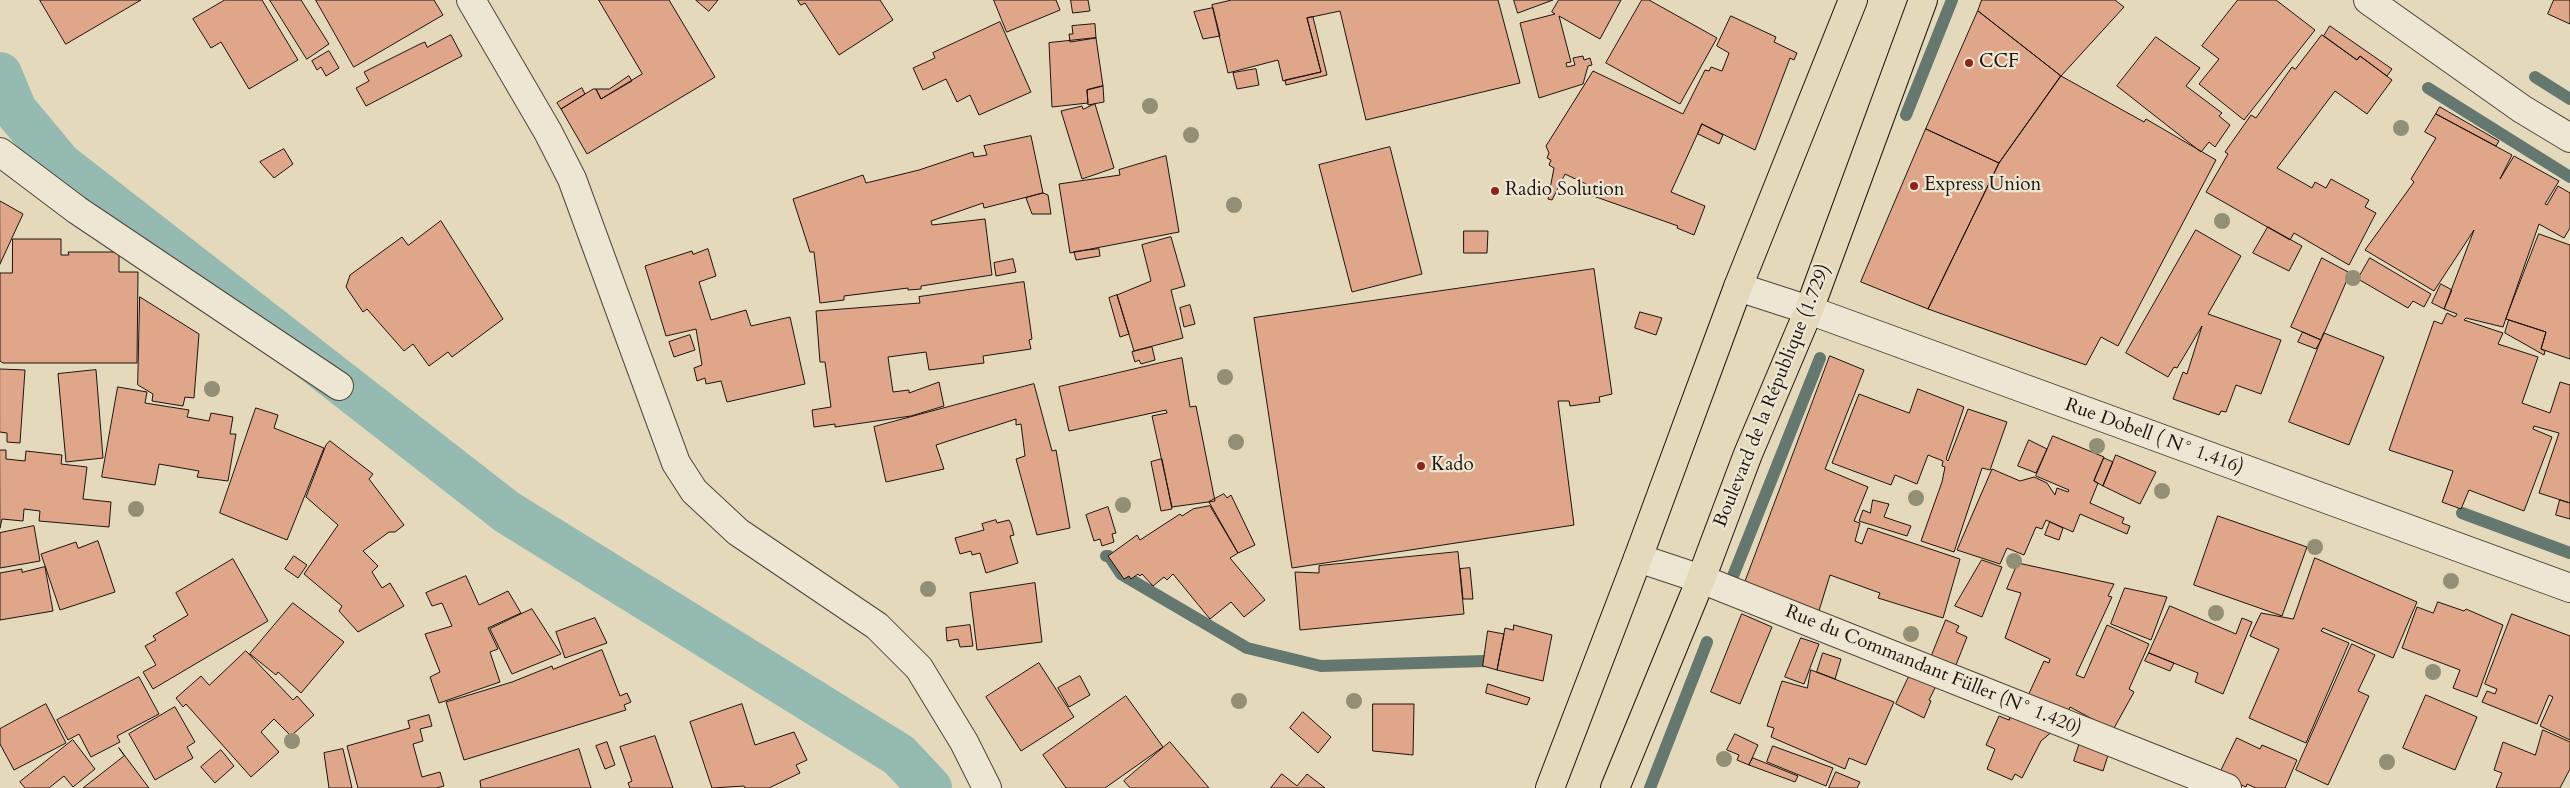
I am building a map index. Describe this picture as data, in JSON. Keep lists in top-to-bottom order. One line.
{"streets":{"main road":["Boulevard de la République (1.729)"],"street":["Rue Dobell ( N° 1.416)","Rue du Commandant Füller (N° 1.420)"]},"crossings":[["Boulevard de la République (1.729)","Rue Dobell ( N° 1.416)"],["Boulevard de la République (1.729)","Rue du Commandant Füller (N° 1.420)"]],"places":["CCF","Express Union","Radio Solution","Kado"]}
